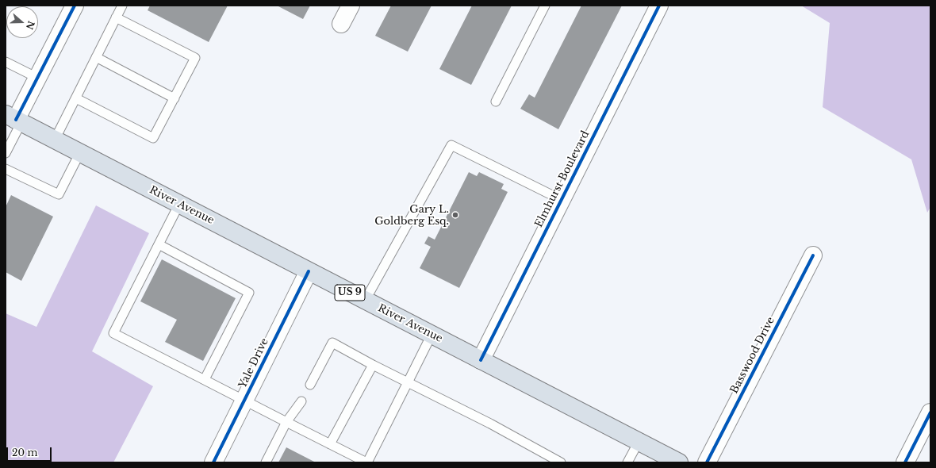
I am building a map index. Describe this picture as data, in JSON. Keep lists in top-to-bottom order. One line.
{"streets":{"highway":["River Avenue","US 9"],"street":["Elmhurst Boulevard","Basswood Drive","Yale Drive"]},"crossings":[["Elmhurst Boulevard","River Avenue"],["River Avenue","Yale Drive"]],"places":["Gary L. Goldberg Esq."],"scale_bar":"20 m","north":"right"}
